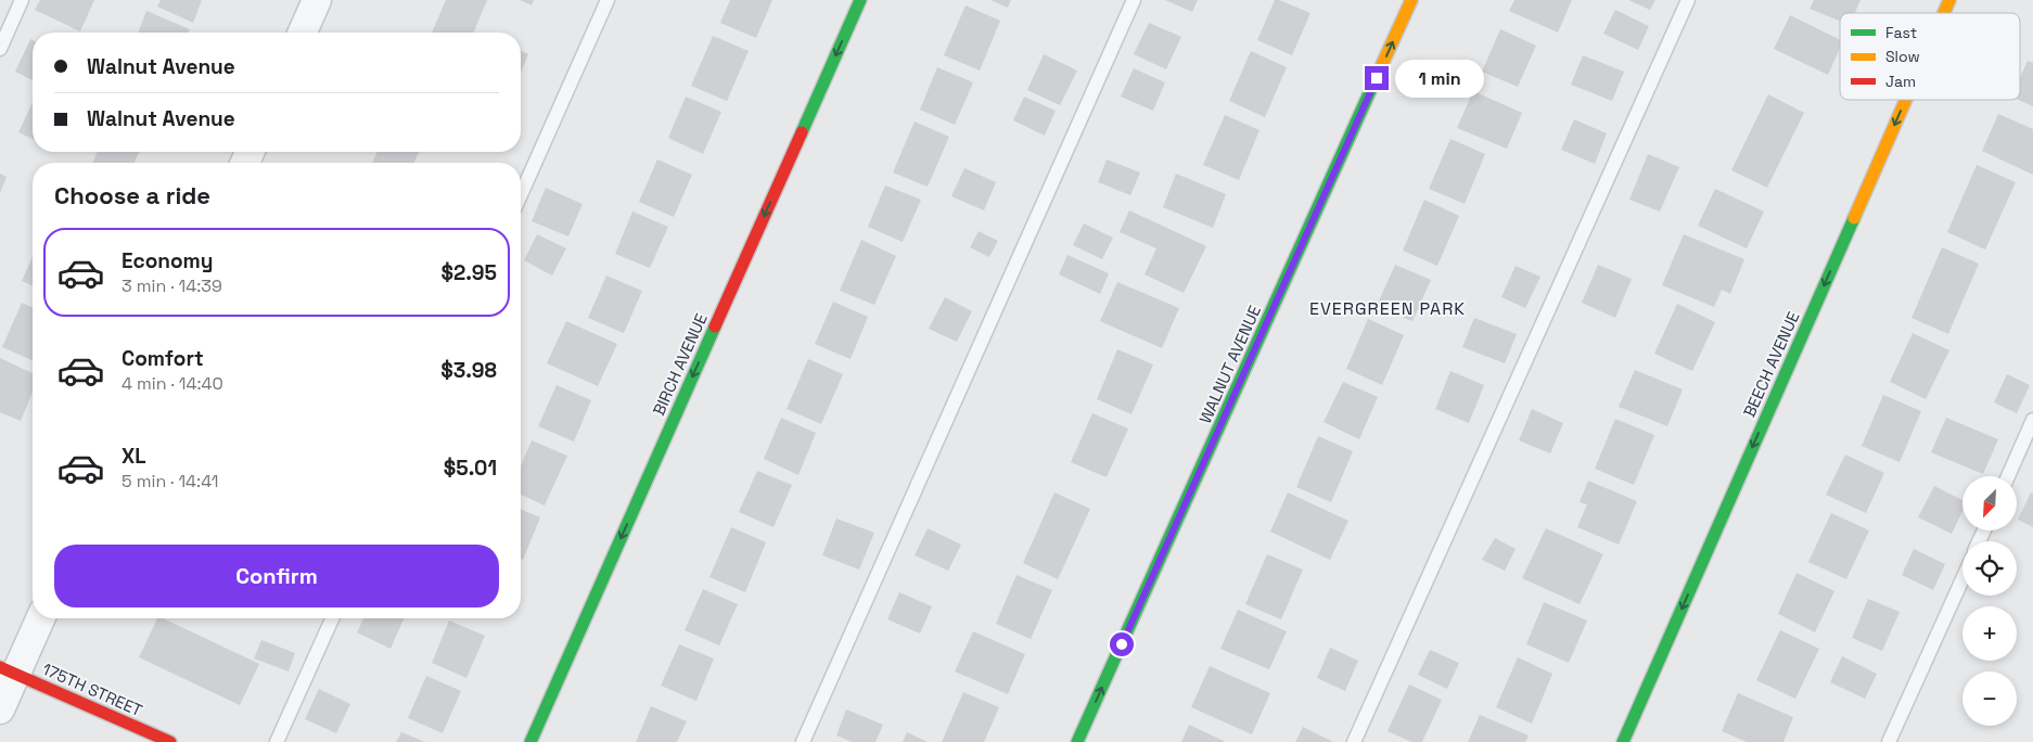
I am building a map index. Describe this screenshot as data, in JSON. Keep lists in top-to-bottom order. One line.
{"streets":{"street":["BIRCH AVENUE","WALNUT AVENUE","BEECH AVENUE","175TH STREET"]},"one_way":["BIRCH AVENUE","WALNUT AVENUE","BEECH AVENUE"],"districts":["EVERGREEN PARK"],"legend":["Fast","Slow","Jam"],"north":"bottom left","page":{"banner":["Walnut Avenue","Walnut Avenue"],"bubble":"1 min","heading":"Choose a ride","list":[{"name":"Economy","note":"3 min · 14:39","value":"$2.95"},{"name":"Comfort","note":"4 min · 14:40","value":"$3.98"},{"name":"XL","note":"5 min · 14:41","value":"$5.01"}],"map_buttons":["+","−"],"buttons":"Confirm"}}
